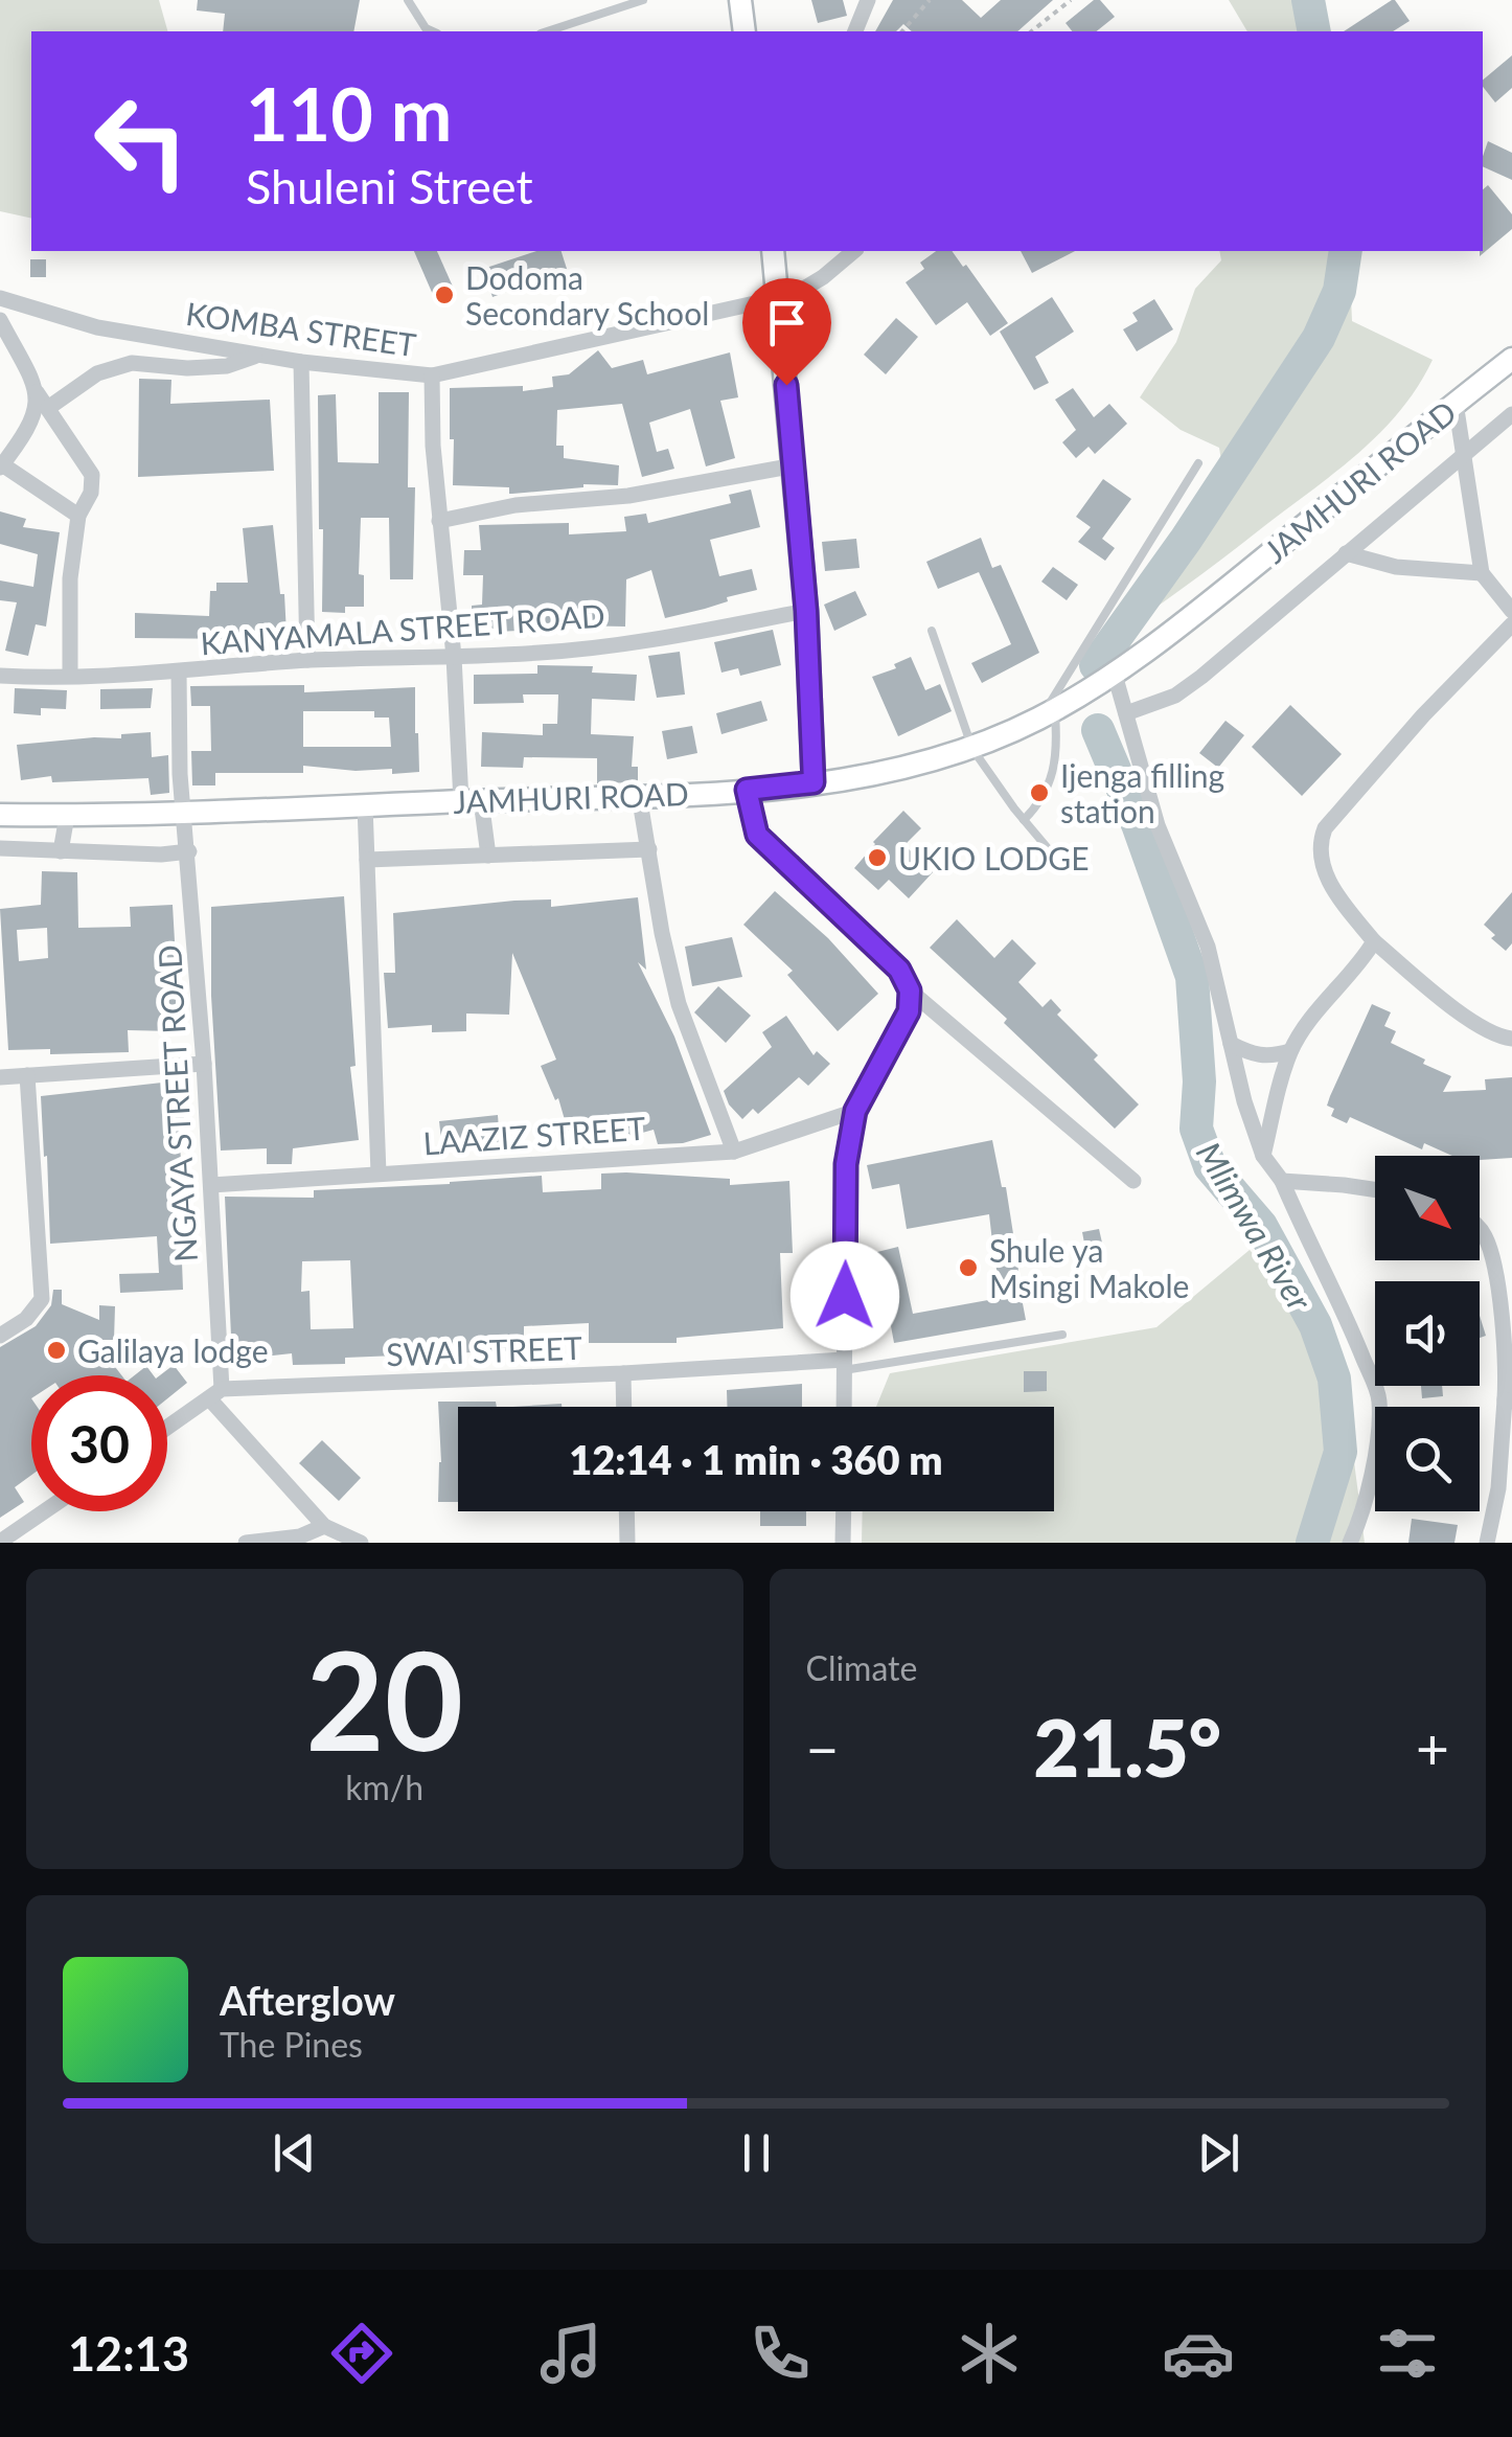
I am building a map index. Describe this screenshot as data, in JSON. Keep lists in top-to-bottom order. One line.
{"streets":{"main road":["JAMHURI ROAD"],"street":["KOMBA STREET","KANYAMALA STREET ROAD","NGAYA STREET ROAD","LAAZIZ STREET","SWAI STREET"]},"crossings":[["JAMHURI ROAD","NGAYA STREET ROAD"],["KANYAMALA STREET ROAD","NGAYA STREET ROAD"],["NGAYA STREET ROAD","LAAZIZ STREET"],["NGAYA STREET ROAD","SWAI STREET"]],"water":["Mlimwa River"],"places":["Dodoma Secondary School","Ijenga filling station","UKIO LODGE","Shule ya Msingi Makole","Galilaya lodge"],"north":"bottom right","page":{"turn":["110 m","Shuleni Street"],"limit":"30","trip":"12:14 · 1 min · 360 m","tile":[["20","km/h"],"Climate"],"heat":["−","21.5°","+"],"song":["Afterglow","The Pines"],"tabs":"12:13"}}
